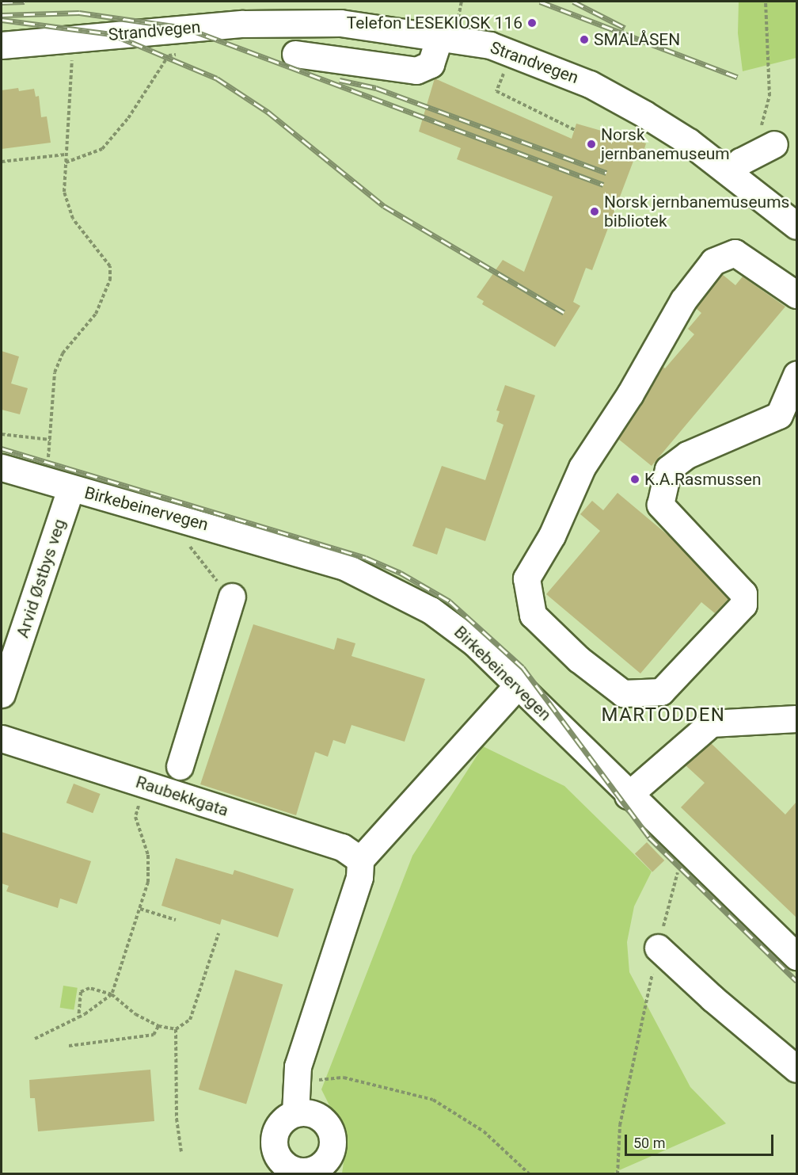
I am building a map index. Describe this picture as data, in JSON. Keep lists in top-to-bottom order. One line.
{"streets":{"street":["Strandvegen","Birkebeinervegen","Arvid Østbys veg","Raubekkgata"]},"crossings":[["Birkebeinervegen","Arvid Østbys veg"]],"districts":["MARTODDEN"],"places":["Telefon LESEKIOSK 116","SMALÅSEN","Norsk jernbanemuseum","Norsk jernbanemuseums bibliotek","K.A.Rasmussen"],"scale_bar":"50 m"}
